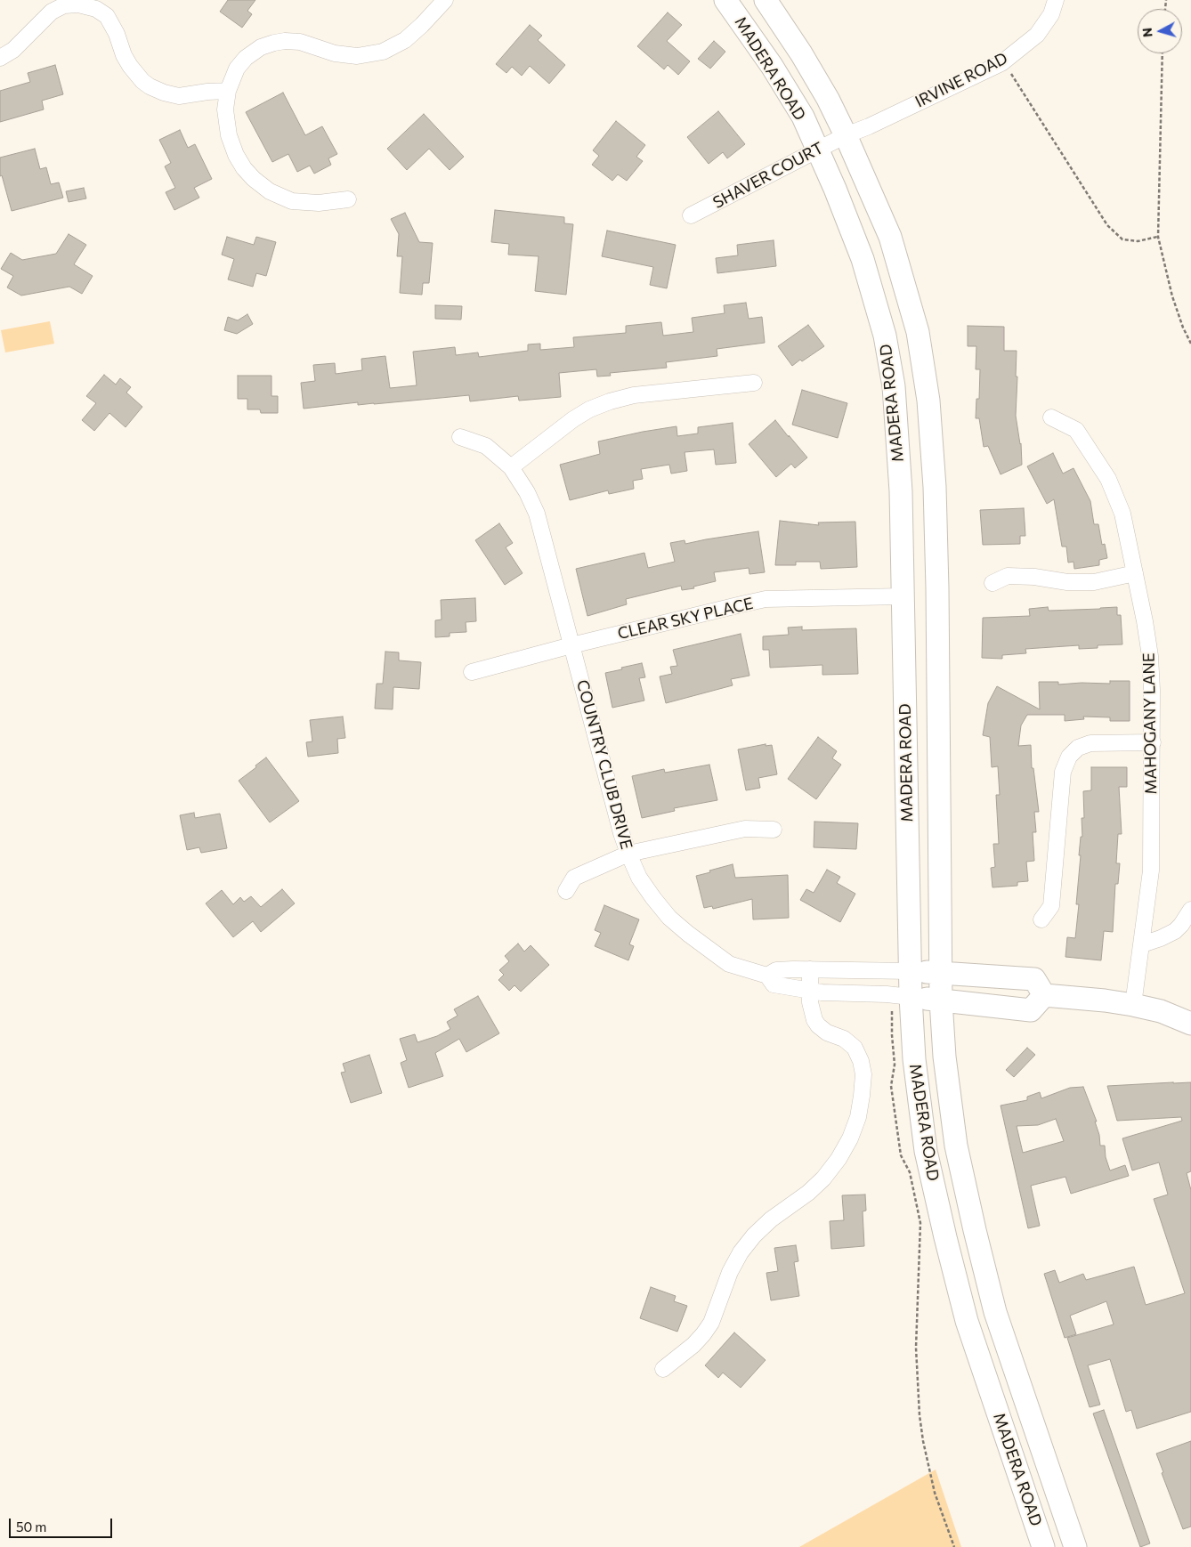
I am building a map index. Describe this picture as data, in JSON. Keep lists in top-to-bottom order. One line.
{"streets":{"main road":["MADERA ROAD"],"street":["IRVINE ROAD","SHAVER COURT","CLEAR SKY PLACE","MAHOGANY LANE","COUNTRY CLUB DRIVE"]},"crossings":[["MADERA ROAD","IRVINE ROAD"],["MADERA ROAD","SHAVER COURT"],["MADERA ROAD","CLEAR SKY PLACE"],["MADERA ROAD","COUNTRY CLUB DRIVE"],["IRVINE ROAD","SHAVER COURT"],["CLEAR SKY PLACE","COUNTRY CLUB DRIVE"]],"scale_bar":"50 m","north":"left"}
